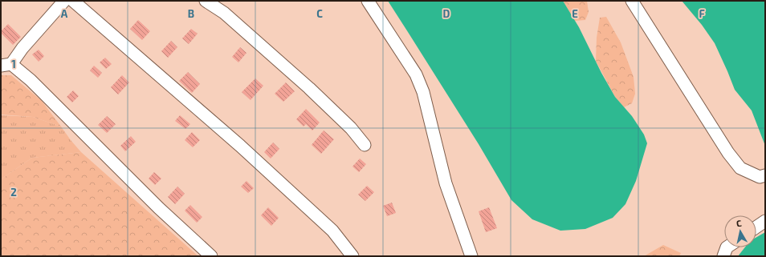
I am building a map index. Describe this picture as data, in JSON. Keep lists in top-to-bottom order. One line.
{"north":"top","grid":{"columns":["A","B","C","D","E","F"],"rows":["1","2"]}}
